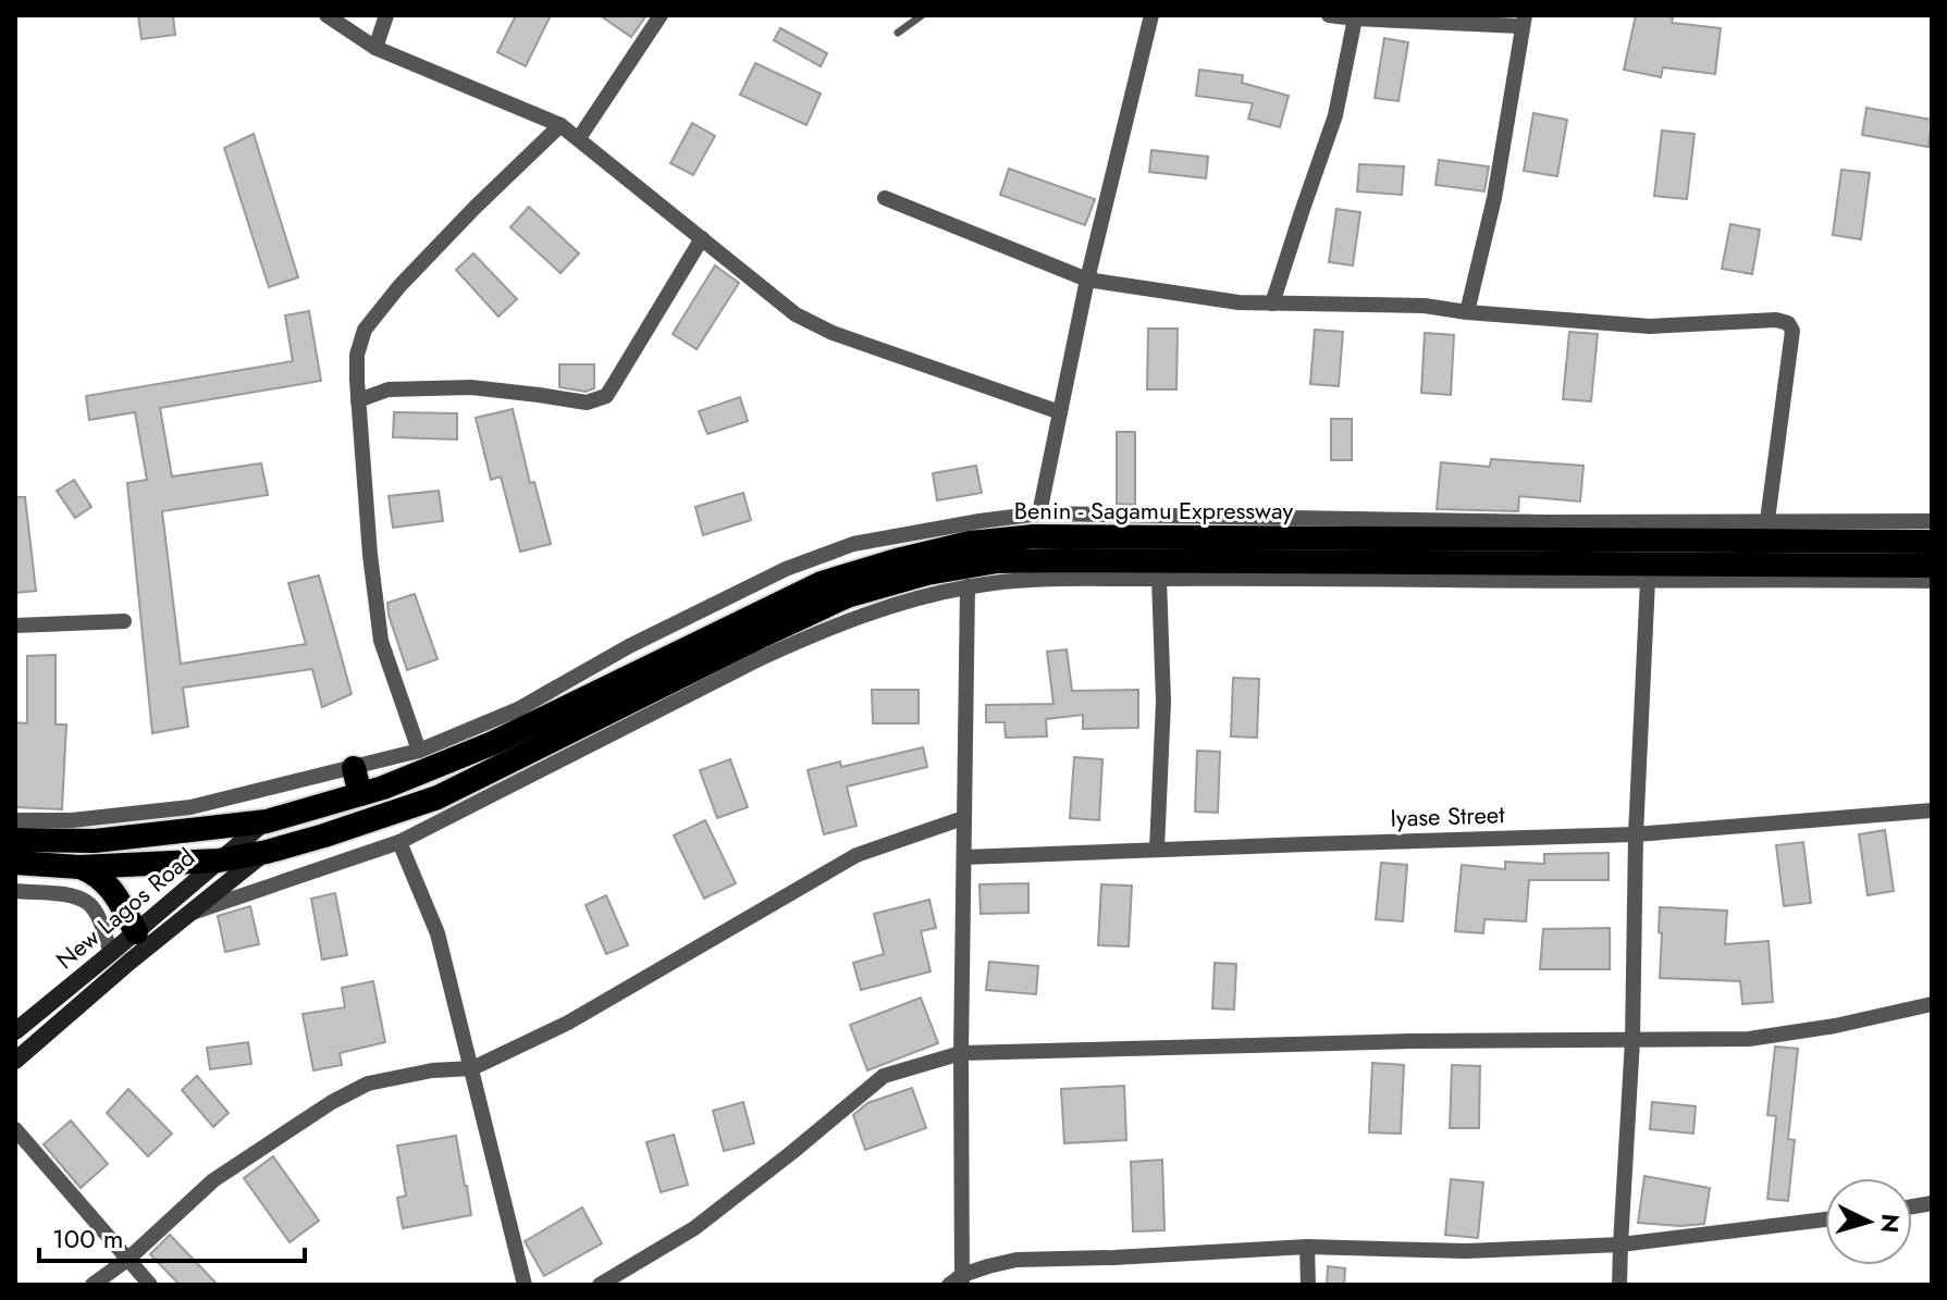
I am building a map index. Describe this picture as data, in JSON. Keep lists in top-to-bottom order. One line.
{"streets":{"highway":["Benin - Sagamu Expressway"],"main road":["New Lagos Road"],"street":["Iyase Street"]},"crossings":[["Benin - Sagamu Expressway","New Lagos Road"]],"scale_bar":"100 m","north":"right"}
